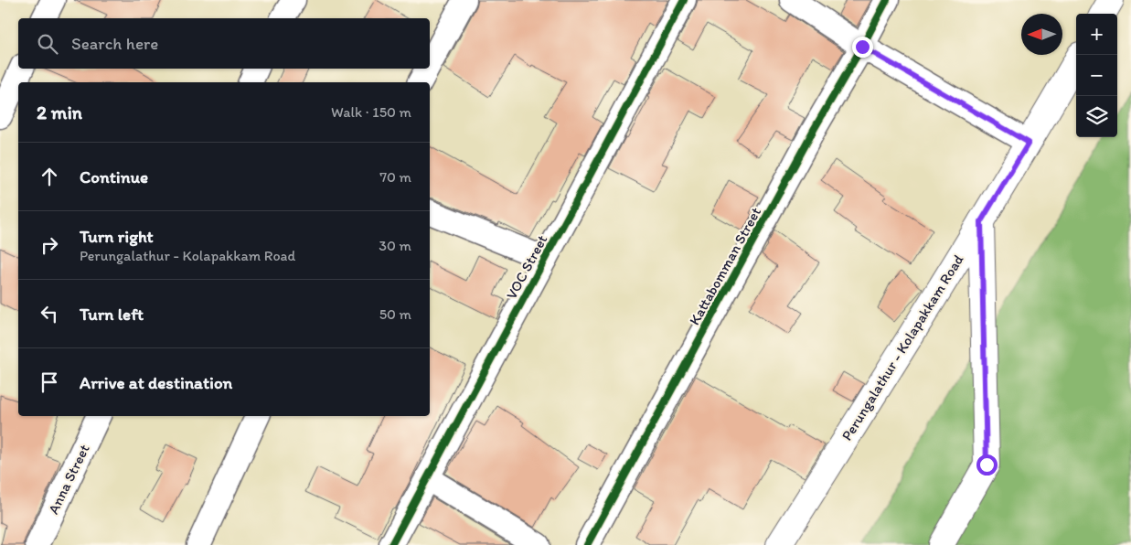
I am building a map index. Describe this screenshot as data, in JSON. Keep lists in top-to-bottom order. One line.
{"streets":{"main road":["Perungalathur - Kolapakkam Road"],"street":["Kattabomman Street","VOC Street","Anna Street"]},"north":"left","page":{"map_buttons":["+","−"],"search":"Search here","heading":["2 min","Walk · 150 m"],"list":[["Continue","70 m"],["Turn right","Perungalathur - Kolapakkam Road","30 m"],["Turn left","50 m"],"Arrive at destination"]}}
